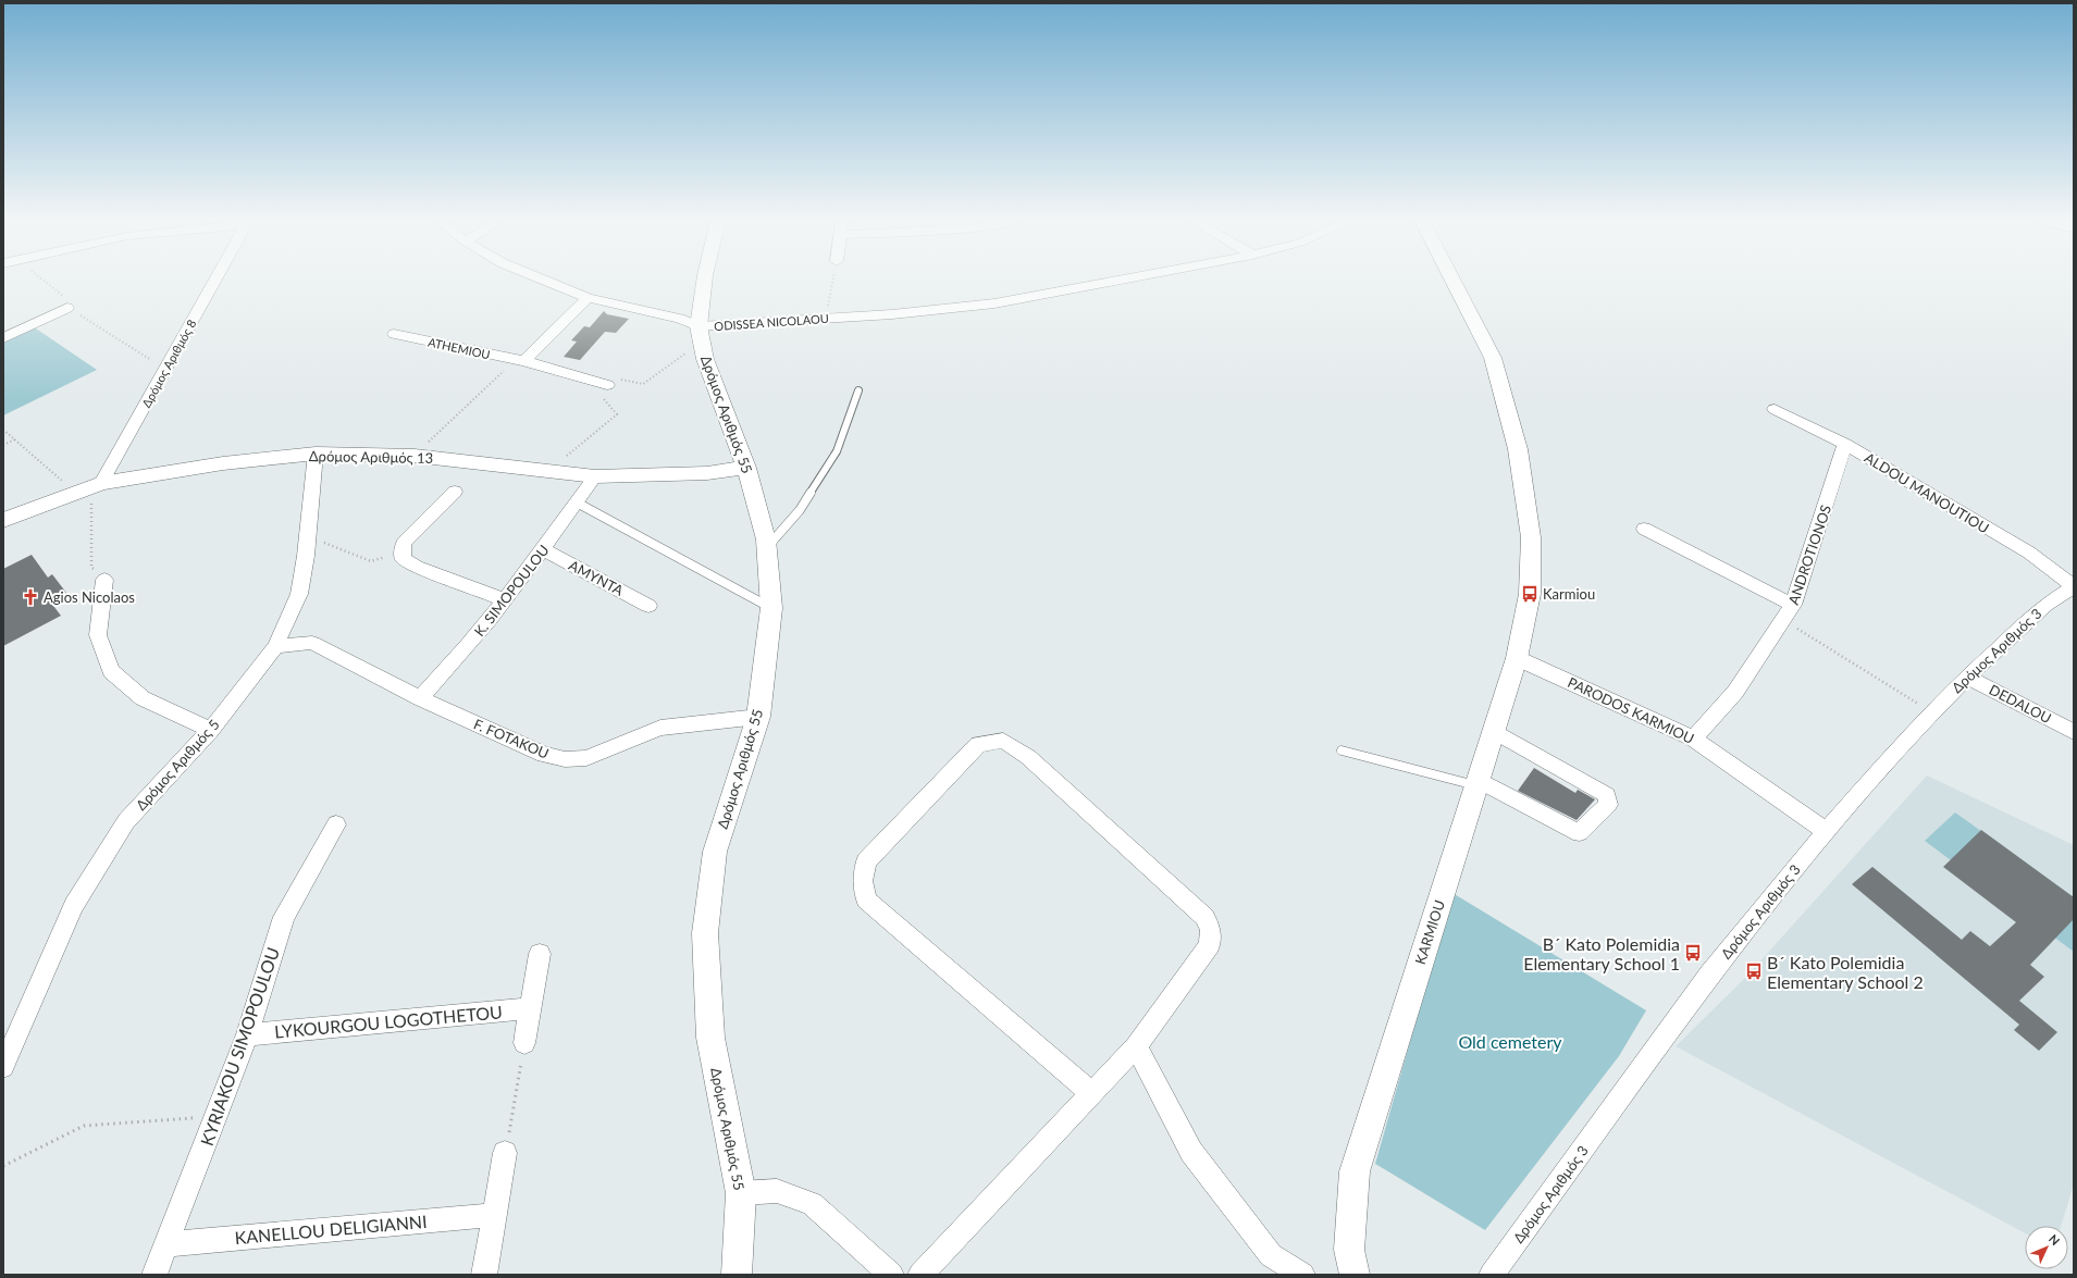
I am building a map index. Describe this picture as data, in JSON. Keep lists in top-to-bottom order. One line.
{"streets":{"street":["ODISSEA NICOLAOU","ATHEMIOU","Δρόμος Αριθμός 8","Δρόμος Αριθμός 55","Δρόμος Αριθμός 13","ALDOU MANOUTIOU","ANDROTIONOS","AMYNTA","K. SIMOPOULOU","Δρόμος Αριθμός 3","DEDALOU","PARODOS KARMIOU","F. FOTAKOU","Δρόμος Αριθμός 5","KARMIOU","LYKOURGOU LOGOTHETOU","KYRIAKOU SIMOPOULOU","KANELLOU DELIGIANNI"]},"crossings":[["ODISSEA NICOLAOU","Δρόμος Αριθμός 55"],["Δρόμος Αριθμός 8","Δρόμος Αριθμός 13"],["Δρόμος Αριθμός 55","Δρόμος Αριθμός 13"],["Δρόμος Αριθμός 55","F. FOTAKOU"],["Δρόμος Αριθμός 13","K. SIMOPOULOU"],["Δρόμος Αριθμός 13","Δρόμος Αριθμός 5"],["ALDOU MANOUTIOU","ANDROTIONOS"],["ALDOU MANOUTIOU","Δρόμος Αριθμός 3"],["ANDROTIONOS","PARODOS KARMIOU"],["AMYNTA","K. SIMOPOULOU"],["K. SIMOPOULOU","F. FOTAKOU"],["Δρόμος Αριθμός 3","DEDALOU"],["Δρόμος Αριθμός 3","PARODOS KARMIOU"],["PARODOS KARMIOU","KARMIOU"],["F. FOTAKOU","Δρόμος Αριθμός 5"],["LYKOURGOU LOGOTHETOU","KYRIAKOU SIMOPOULOU"],["KYRIAKOU SIMOPOULOU","KANELLOU DELIGIANNI"]],"parks":["Old cemetery"],"places":{"bus stop":["Karmiou","B´ Kato Polemidia Elementary School 1","B´ Kato Polemidia Elementary School 2"],"church":["Agios Nicolaos"]},"north":"top right"}
